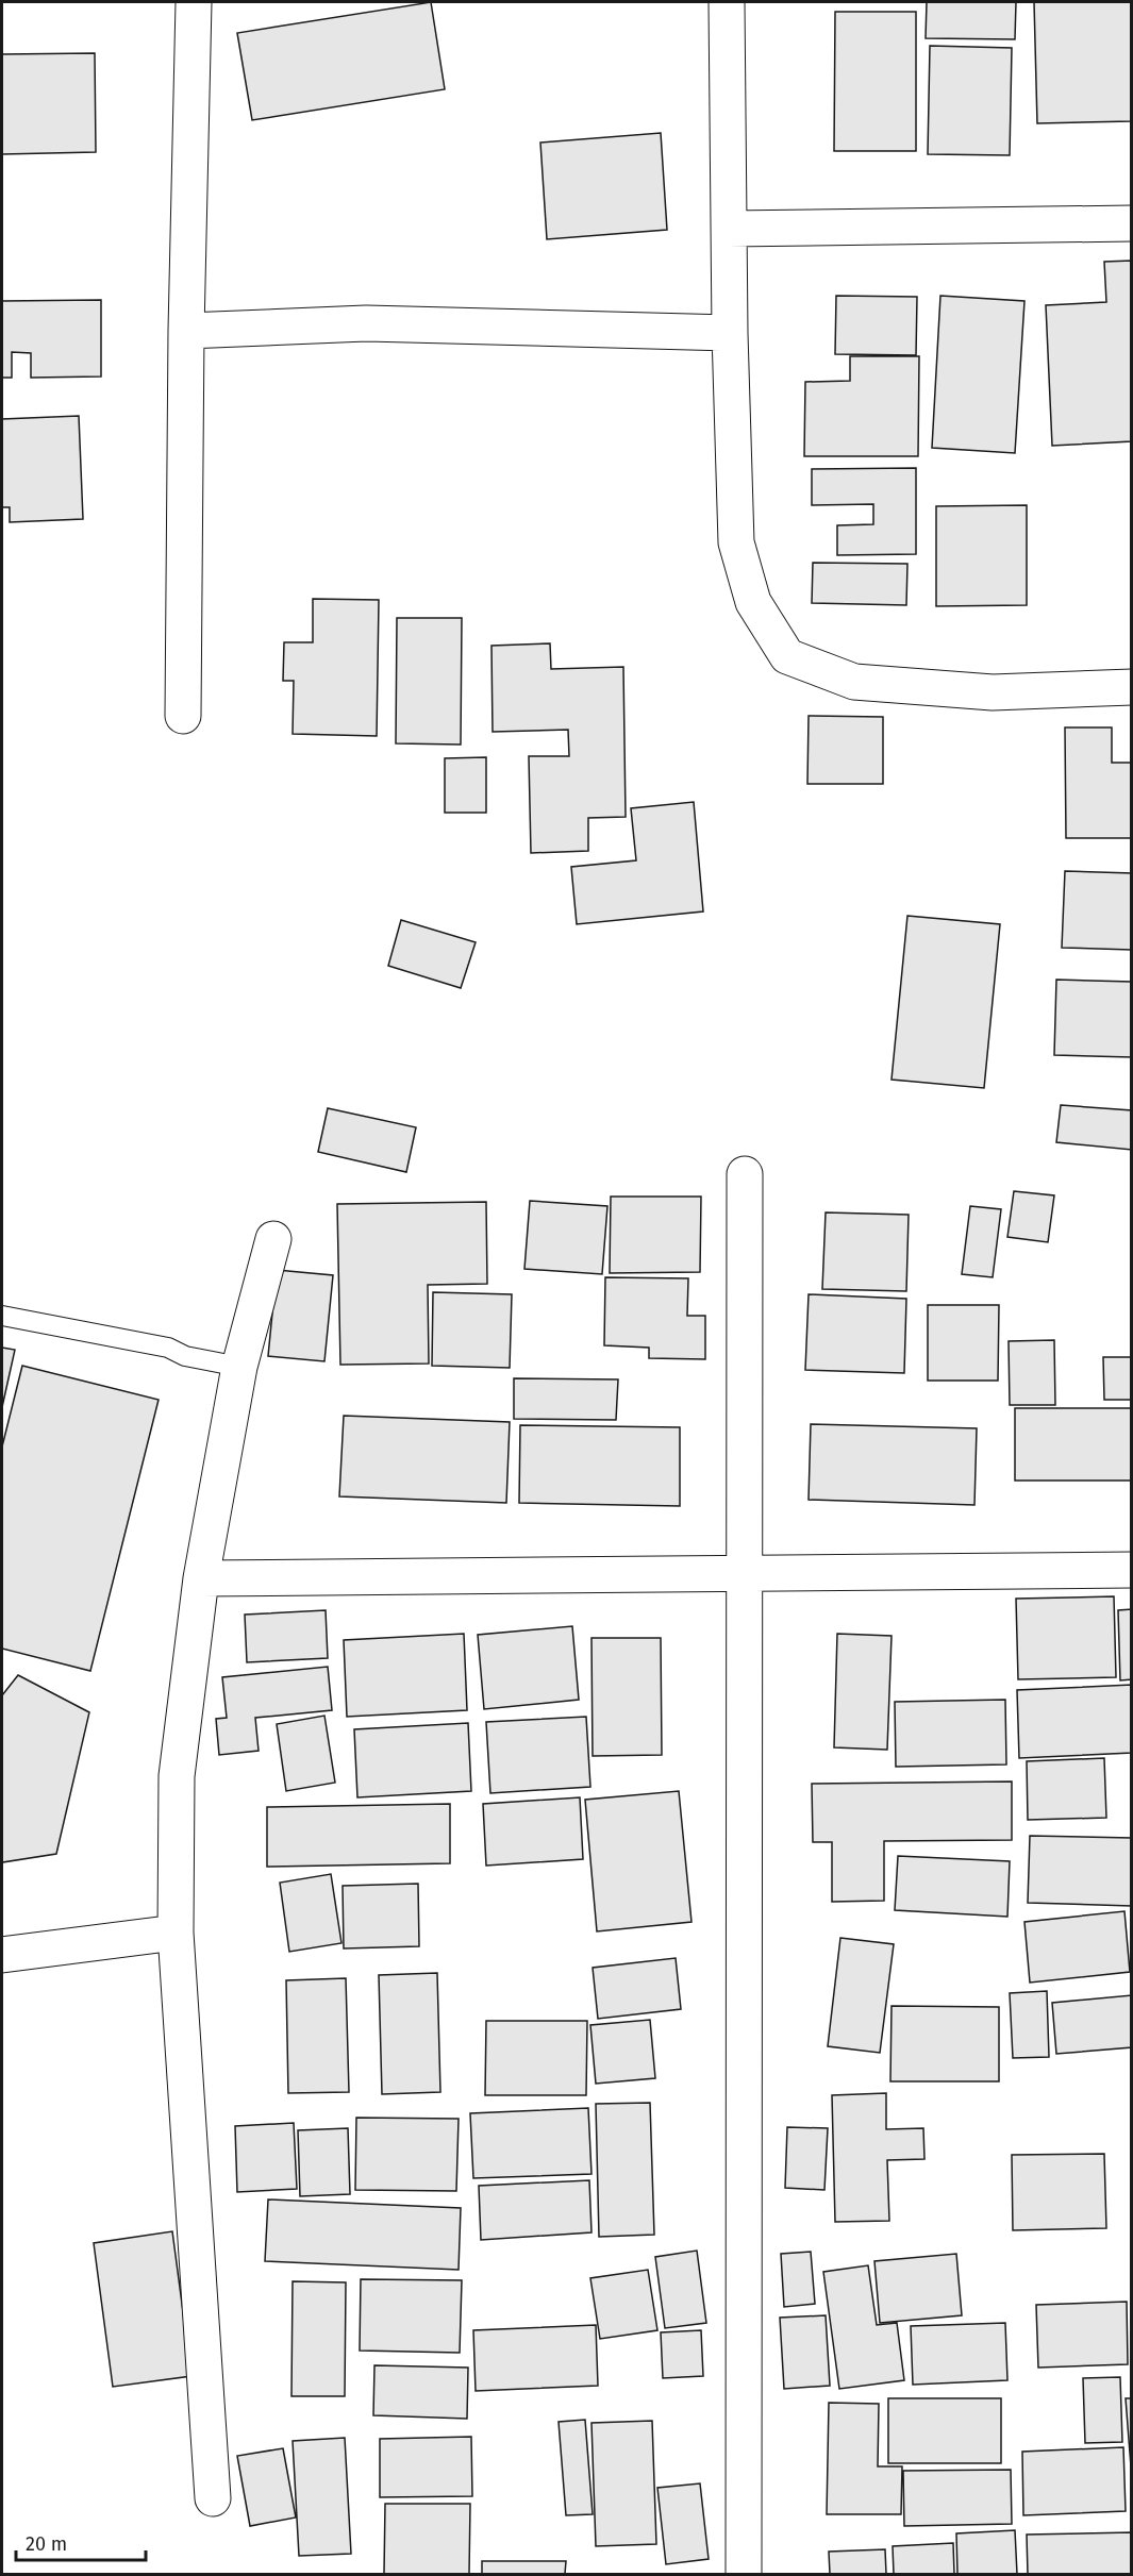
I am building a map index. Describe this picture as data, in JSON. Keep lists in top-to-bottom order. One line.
{"scale_bar":"20 m"}
